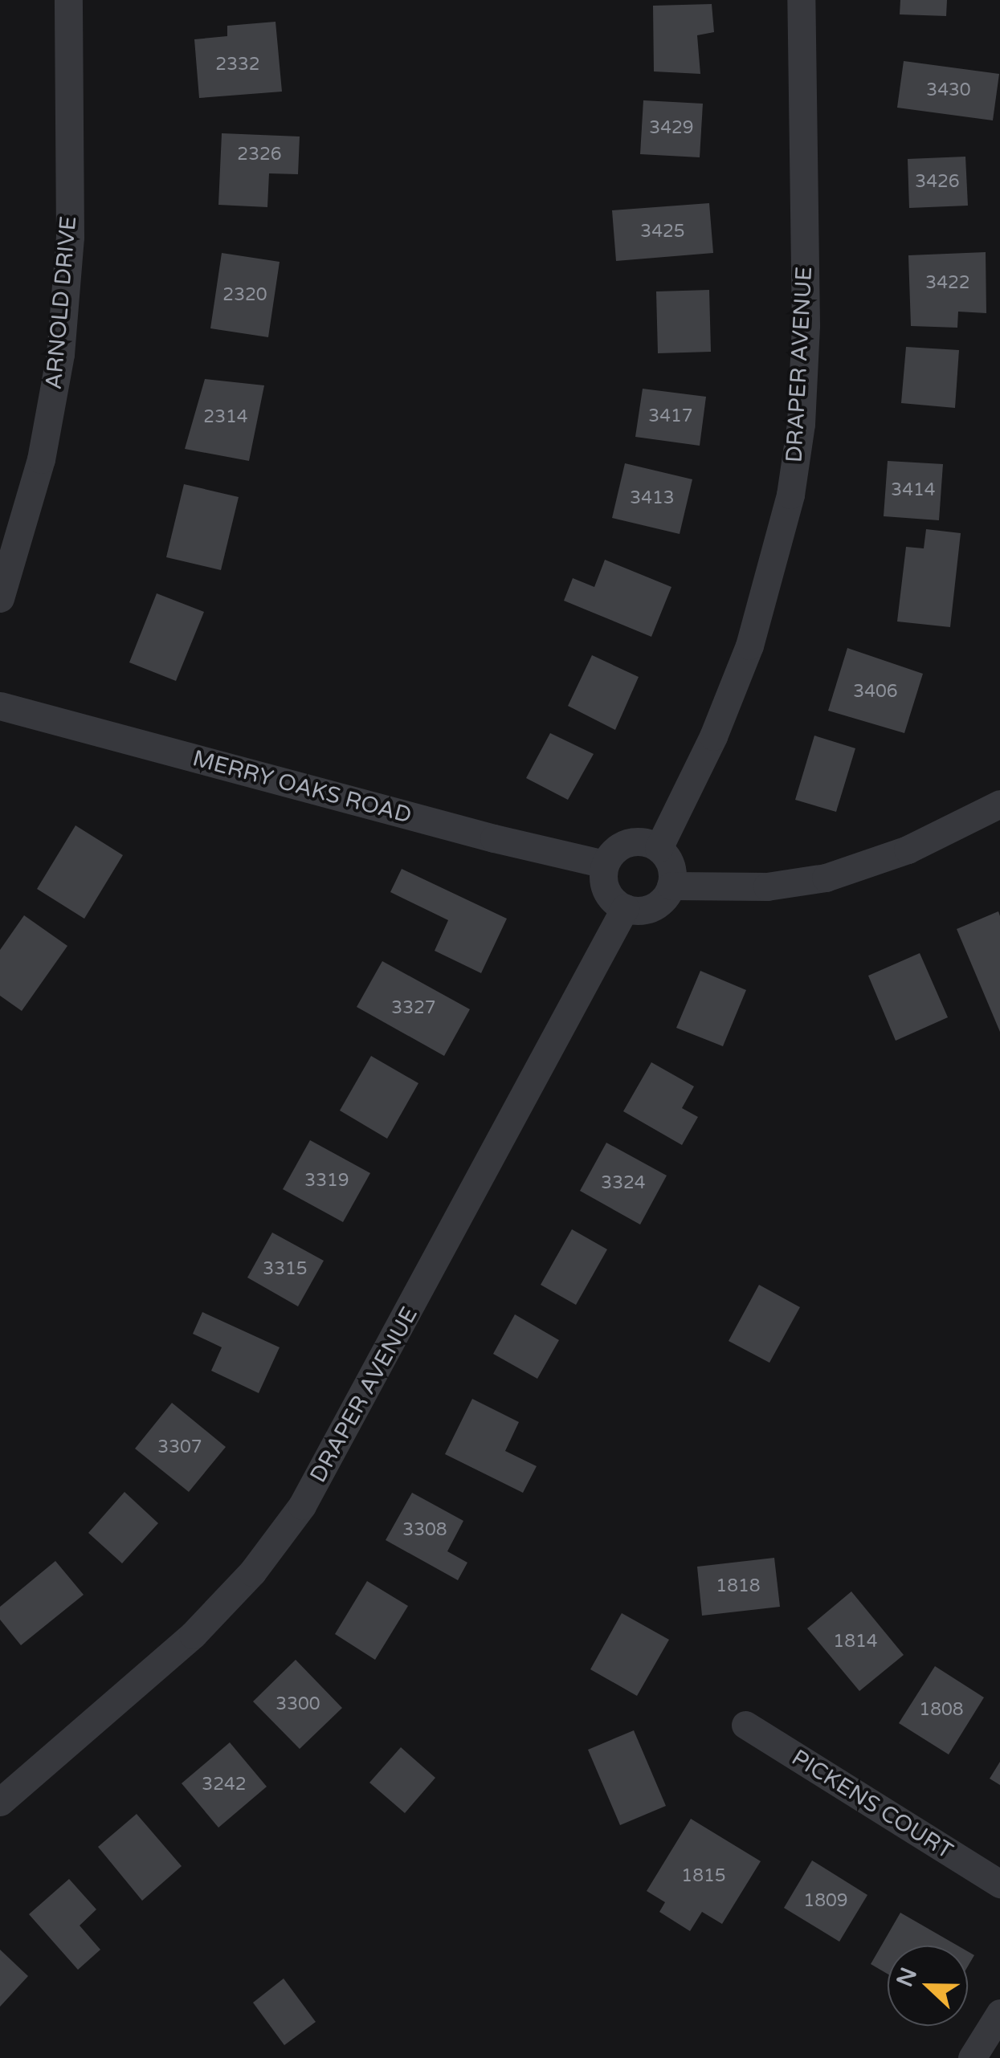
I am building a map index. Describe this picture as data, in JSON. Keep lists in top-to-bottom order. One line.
{"streets":{"street":["ARNOLD DRIVE","DRAPER AVENUE","MERRY OAKS ROAD","PICKENS COURT"]},"crossings":[["DRAPER AVENUE","MERRY OAKS ROAD"]],"house_numbers":["2332","3430","3429","2326","3426","3425","3422","2320","3417","2314","3414","3413","3406","3327","3319","3324","3315","3307","3308","1818","1814","3300","1808","3242","1815","1809"],"north":"left"}
